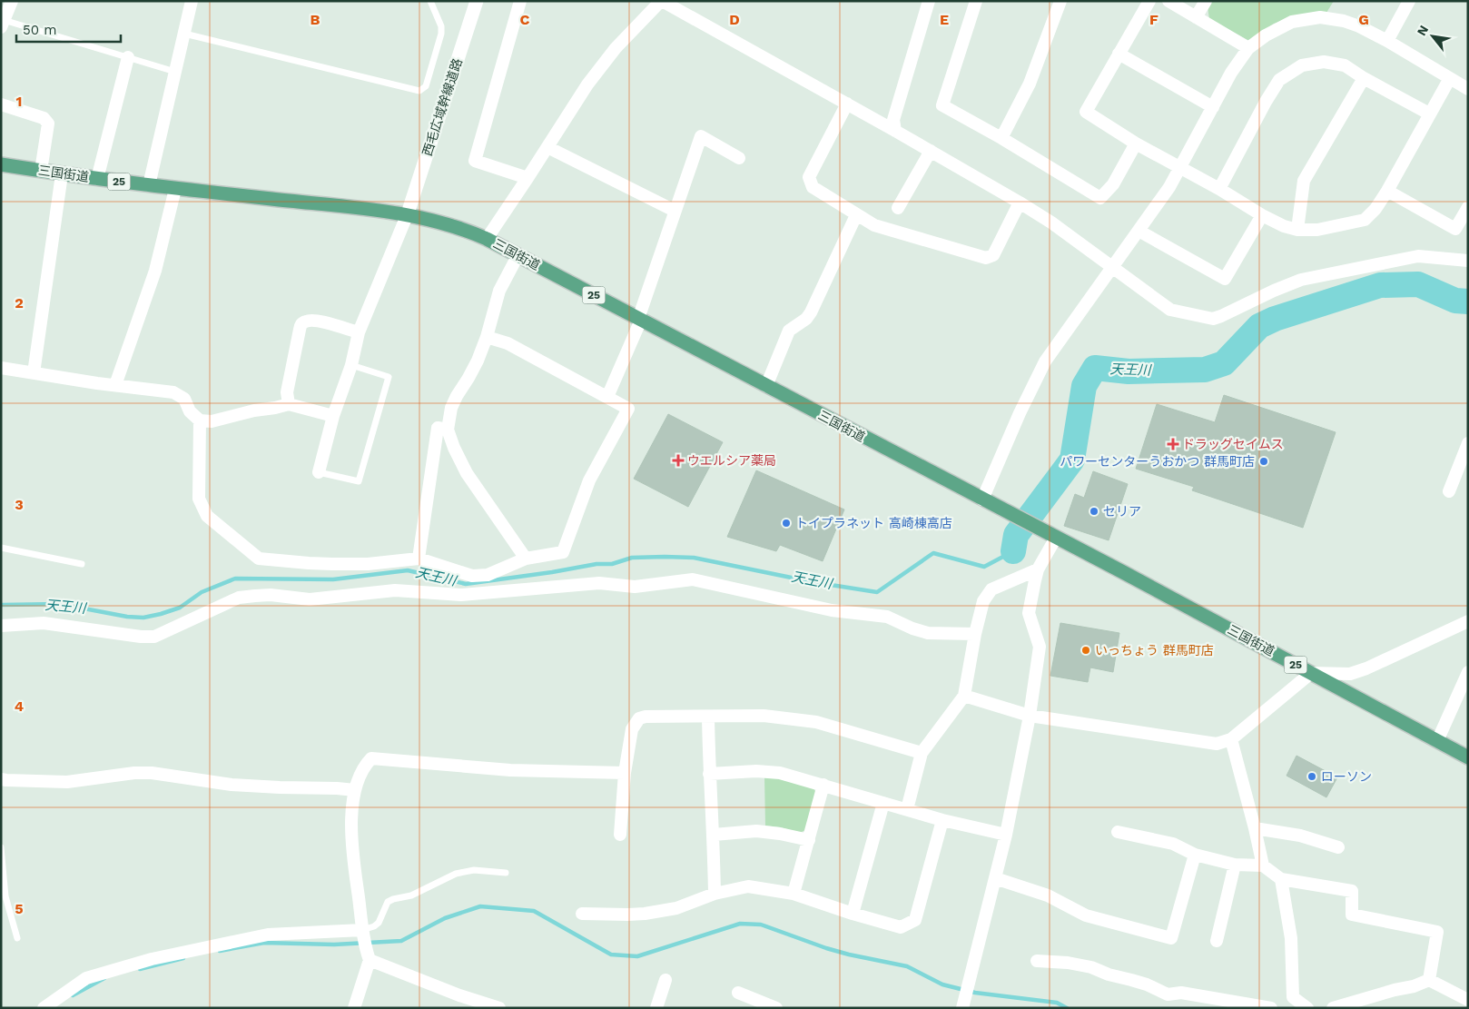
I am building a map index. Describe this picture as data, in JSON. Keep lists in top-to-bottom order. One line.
{"streets":{"main road":["三国街道","25"],"street":["西毛広域幹線道路"]},"crossings":[["西毛広域幹線道路","三国街道"]],"water":["天王川"],"places":{"health":["ドラッグセイムス","ウエルシア薬局"],"other":["パワーセンターうおかつ 群馬町店","セリア","トイプラネット 高崎棟高店","いっちょう 群馬町店","ローソン"]},"scale_bar":"50 m","north":"top left","grid":{"columns":["B","C","D","E","F","G"],"rows":["1","2","3","4","5"]}}
